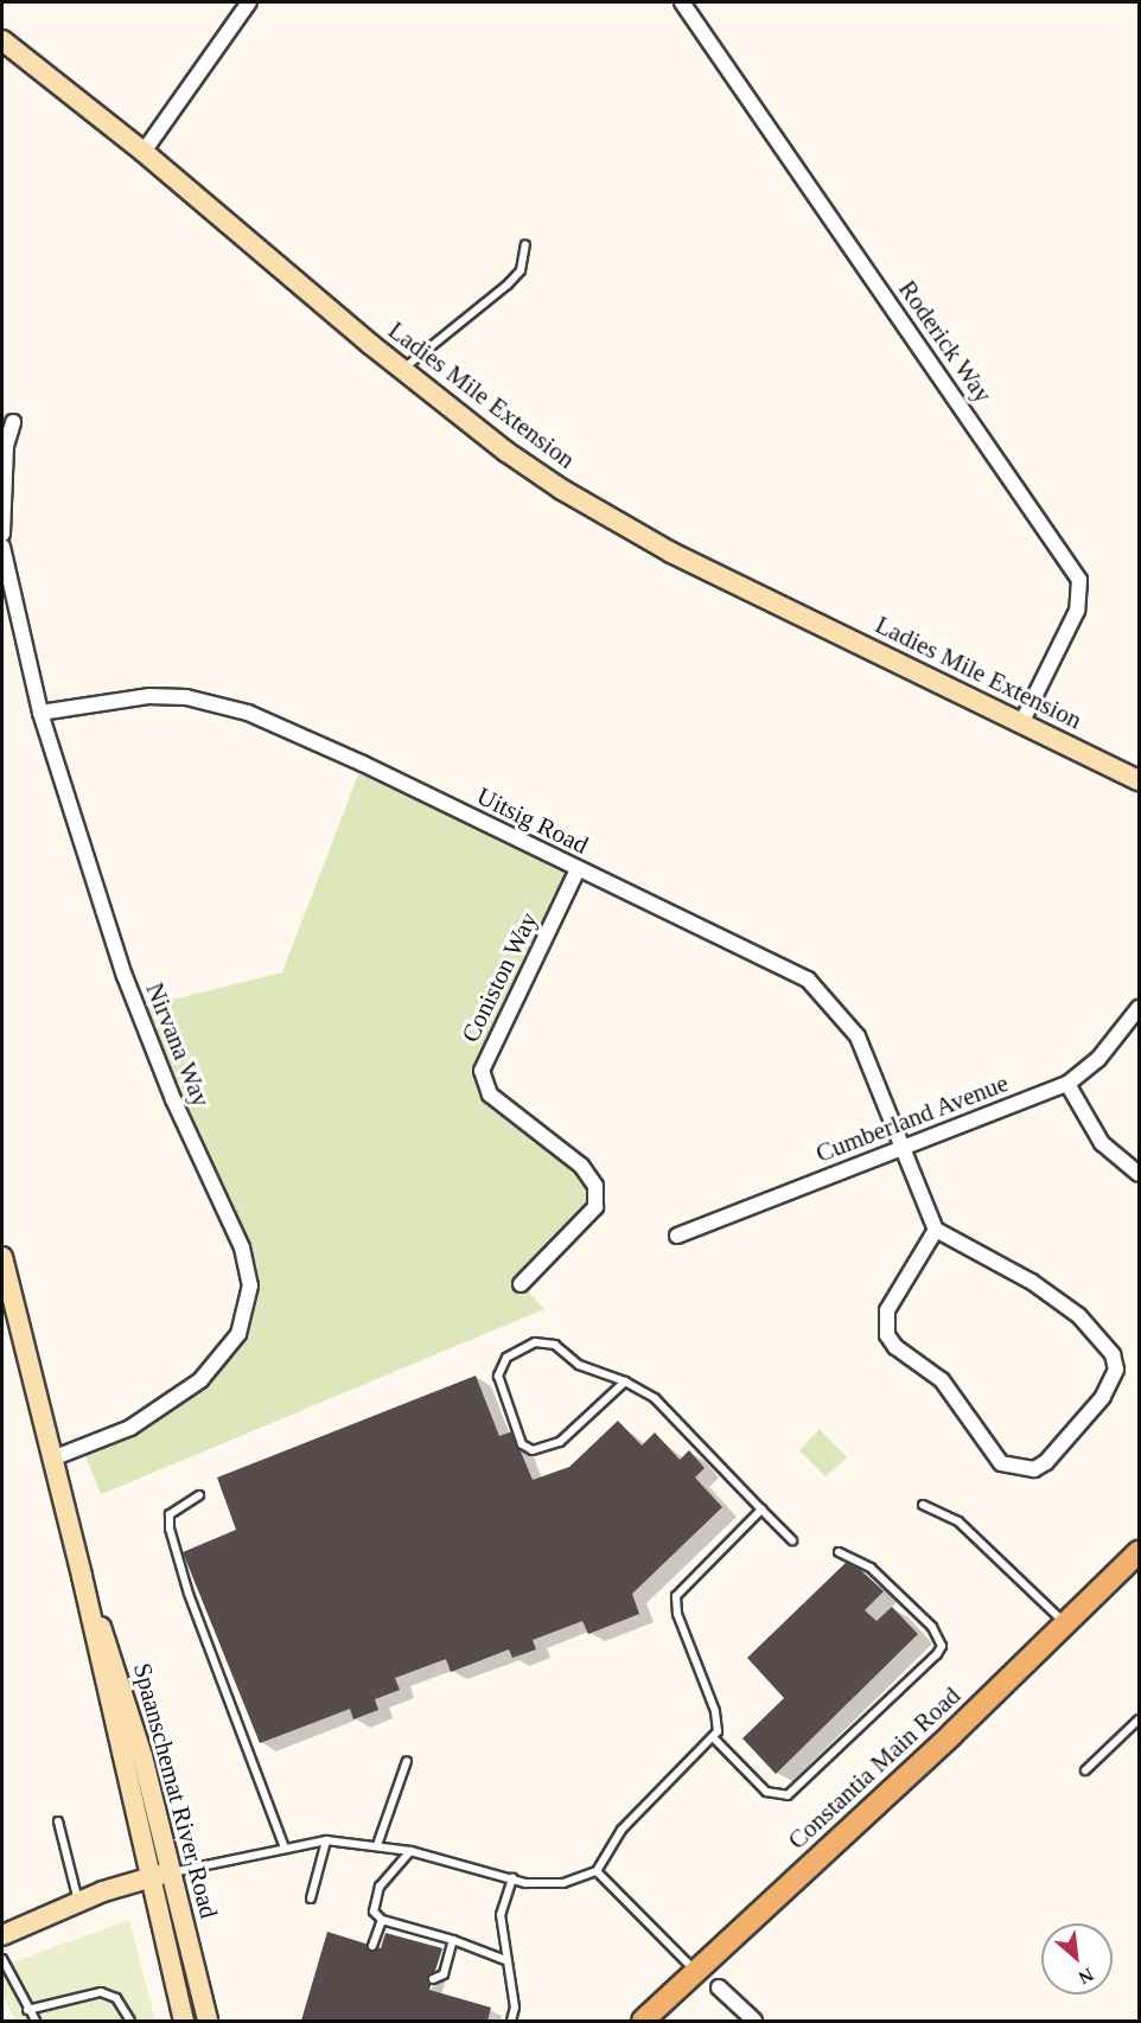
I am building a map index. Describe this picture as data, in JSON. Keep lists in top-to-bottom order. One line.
{"streets":{"main road":["Ladies Mile Extension","Constantia Main Road","Spaanschemat River Road"],"street":["Roderick Way","Uitsig Road","Coniston Way","Nirvana Way","Cumberland Avenue"]},"crossings":[["Roderick Way","Ladies Mile Extension"],["Uitsig Road","Coniston Way"],["Uitsig Road","Nirvana Way"],["Uitsig Road","Cumberland Avenue"],["Nirvana Way","Spaanschemat River Road"]],"north":"bottom right"}
